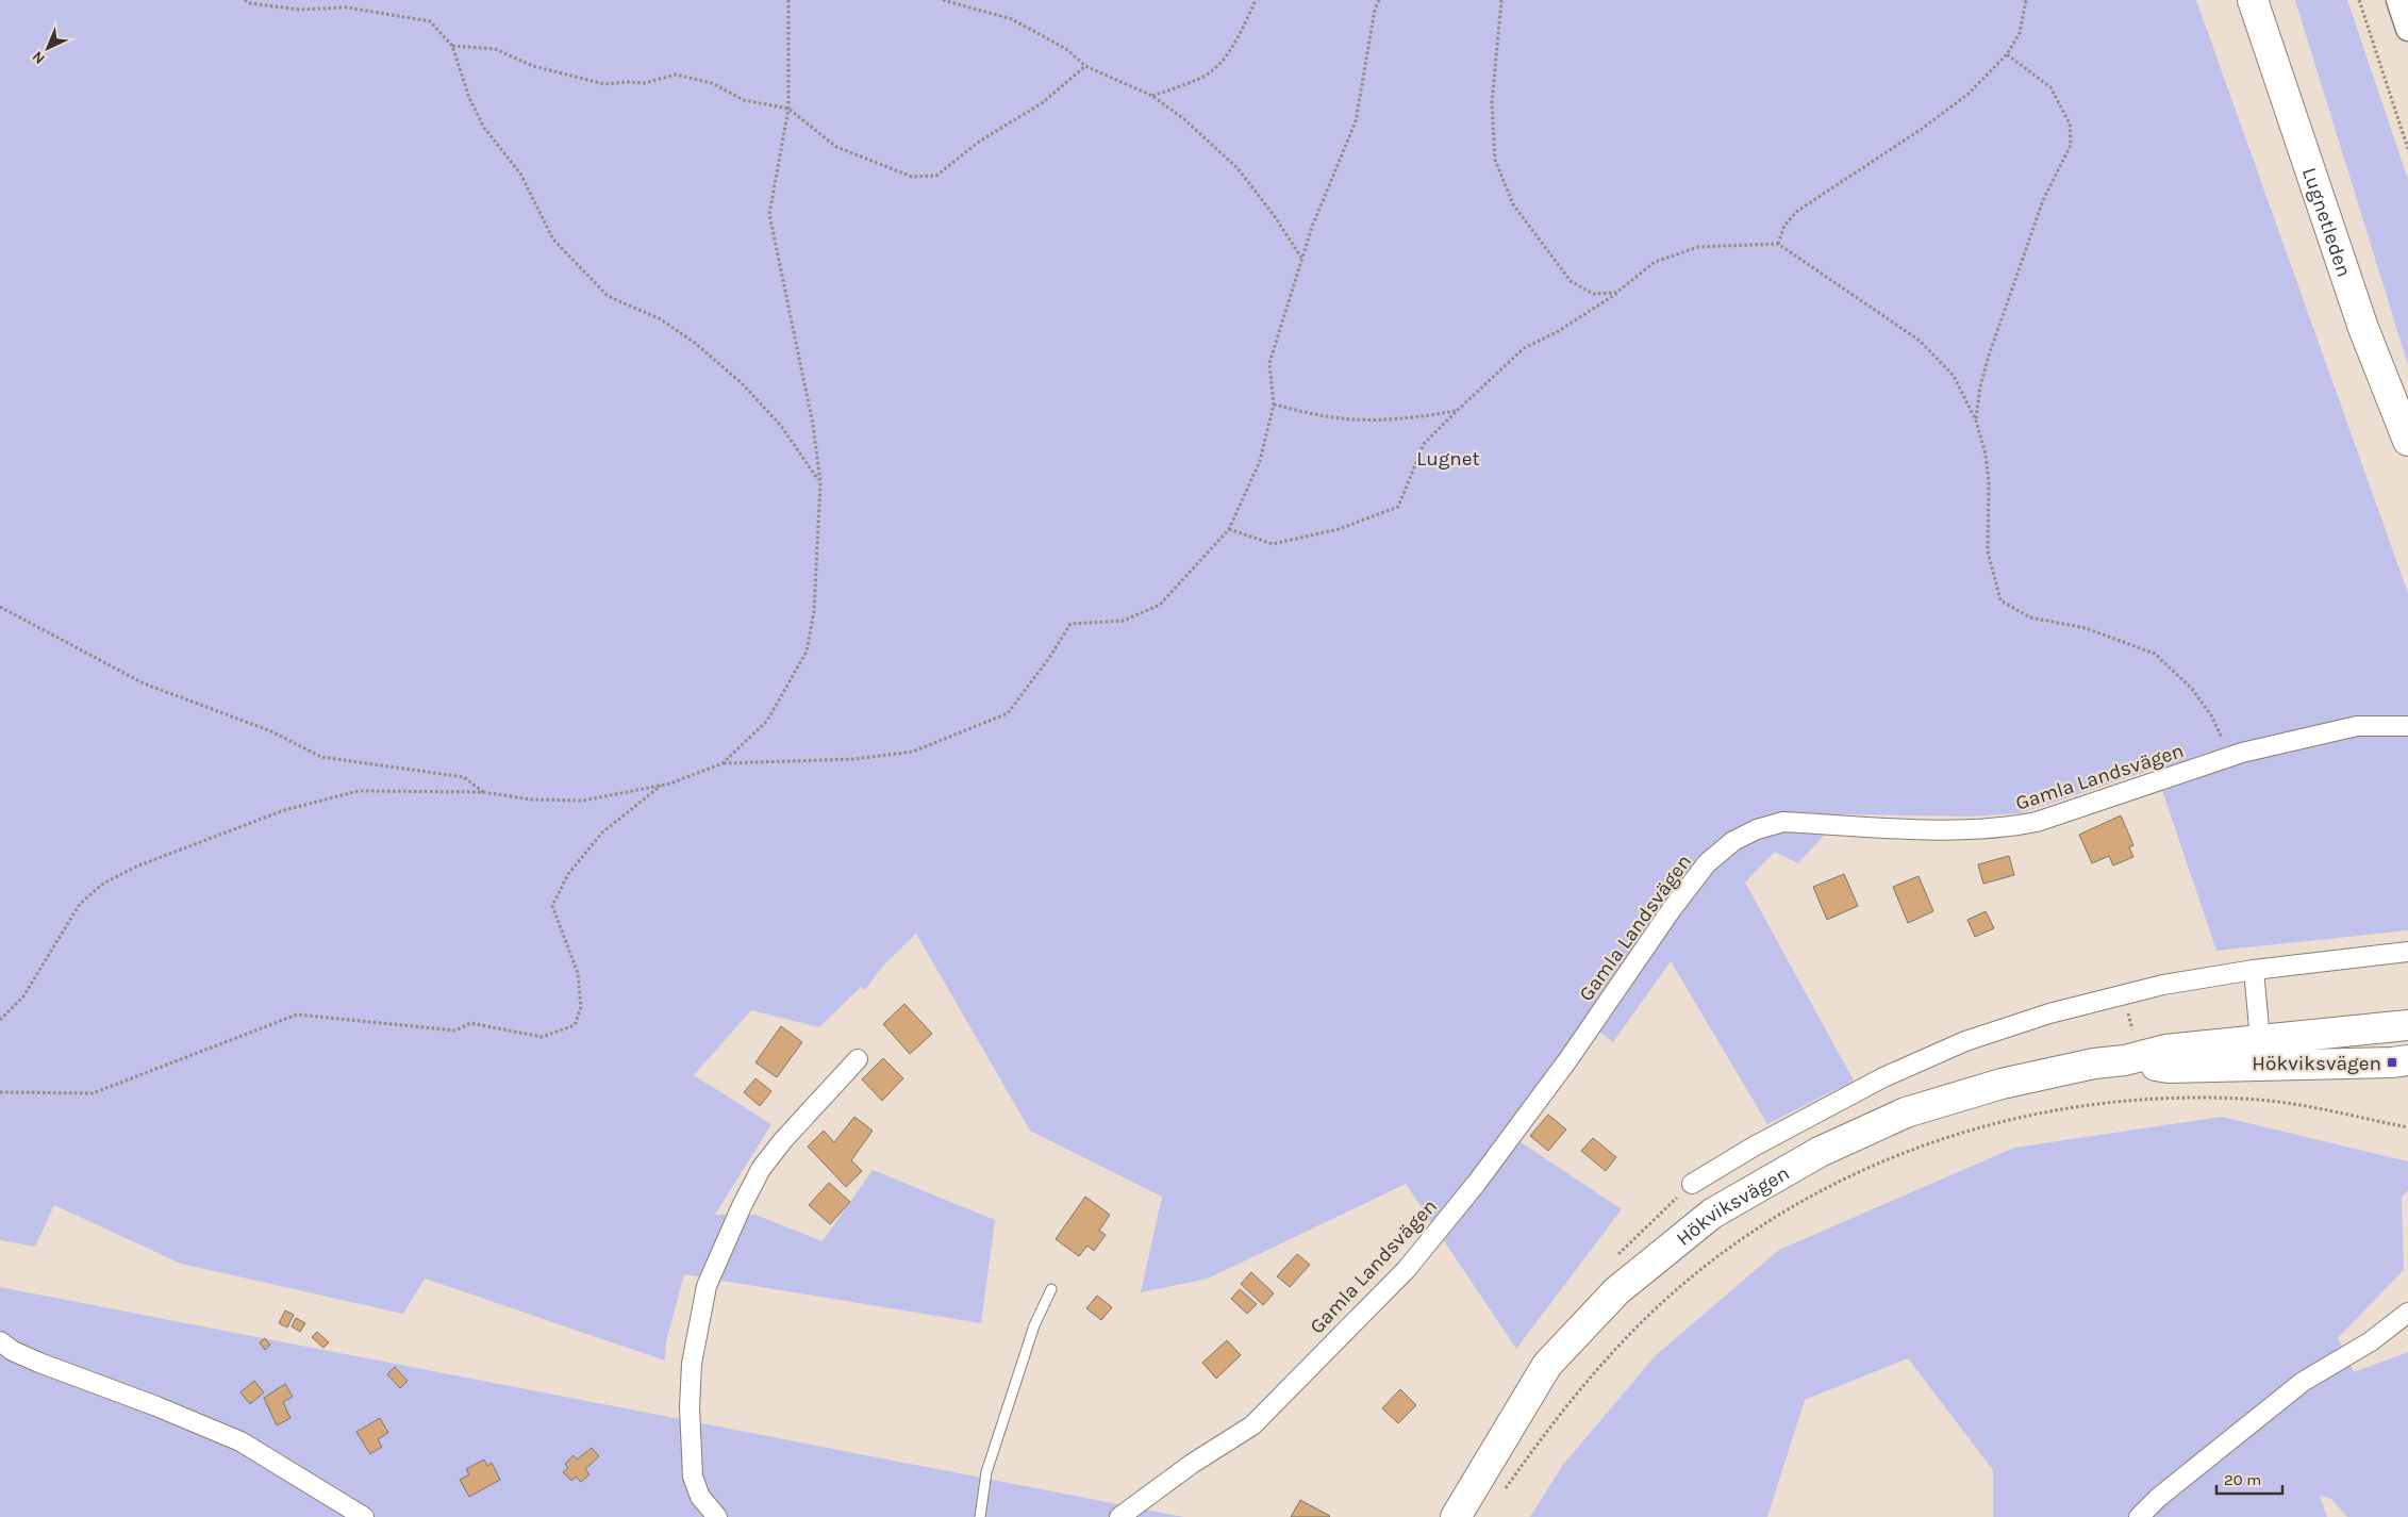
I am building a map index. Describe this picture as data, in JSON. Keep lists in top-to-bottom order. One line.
{"streets":{"main road":["Lugnetleden","Hökviksvägen"],"street":["Gamla Landsvägen"]},"parks":["Lugnet"],"places":{"transit":["Hökviksvägen"]},"scale_bar":"20 m","north":"bottom left"}
